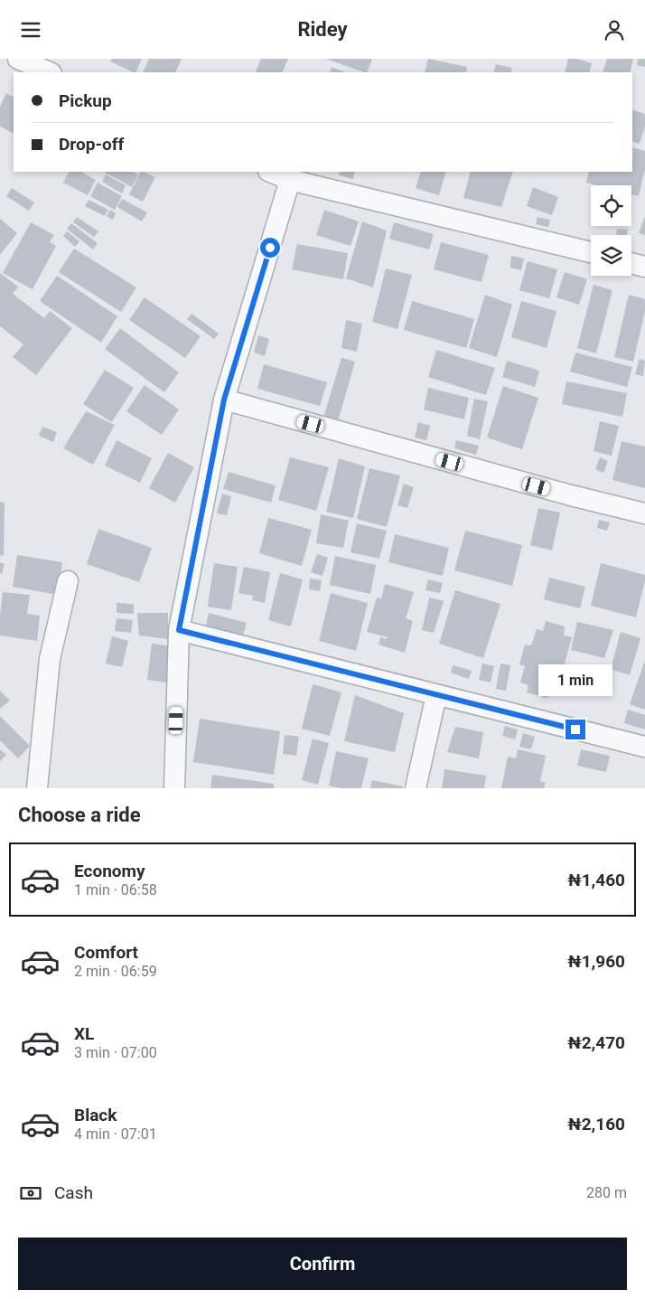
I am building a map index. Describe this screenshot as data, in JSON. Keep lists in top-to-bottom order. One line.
{"page":{"header":"Ridey","banner":["Pickup","Drop-off"],"bubble":"1 min","heading":"Choose a ride","list":[{"name":"Economy","note":"1 min · 06:58","value":"₦1,460"},{"name":"Comfort","note":"2 min · 06:59","value":"₦1,960"},{"name":"XL","note":"3 min · 07:00","value":"₦2,470"},{"name":"Black","note":"4 min · 07:01","value":"₦2,160"}],"pay":["Cash","280 m"],"buttons":"Confirm"}}
